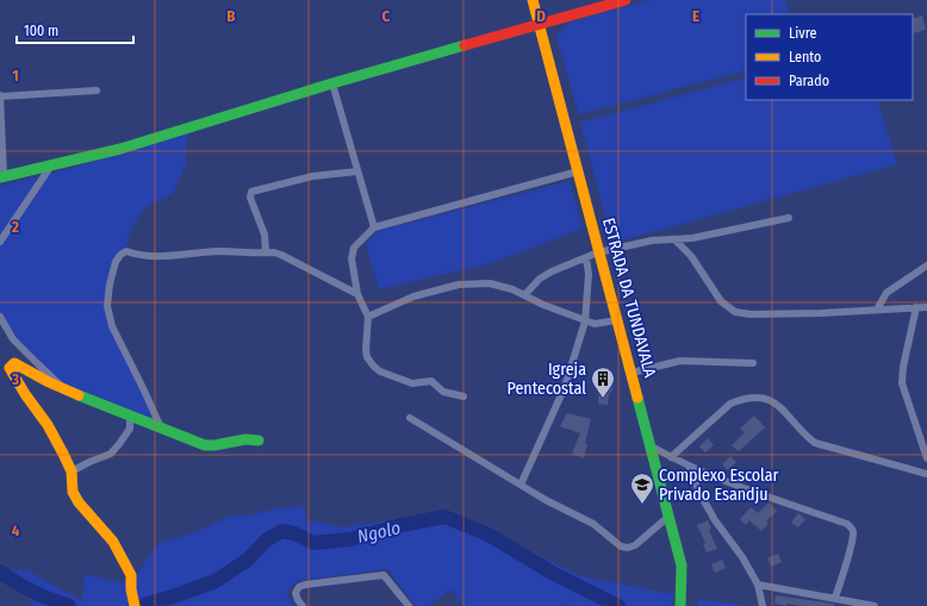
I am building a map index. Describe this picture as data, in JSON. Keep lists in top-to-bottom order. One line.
{"streets":{"street":["ESTRADA DA TUNDAVALA"]},"water":["Ngolo"],"places":{"building":["Igreja Pentecostal"],"school or university":["Complexo Escolar Privado Esandju"]},"legend":["Livre","Lento","Parado"],"scale_bar":"100 m","grid":{"columns":["B","C","D","E"],"rows":["1","2","3","4"]}}
